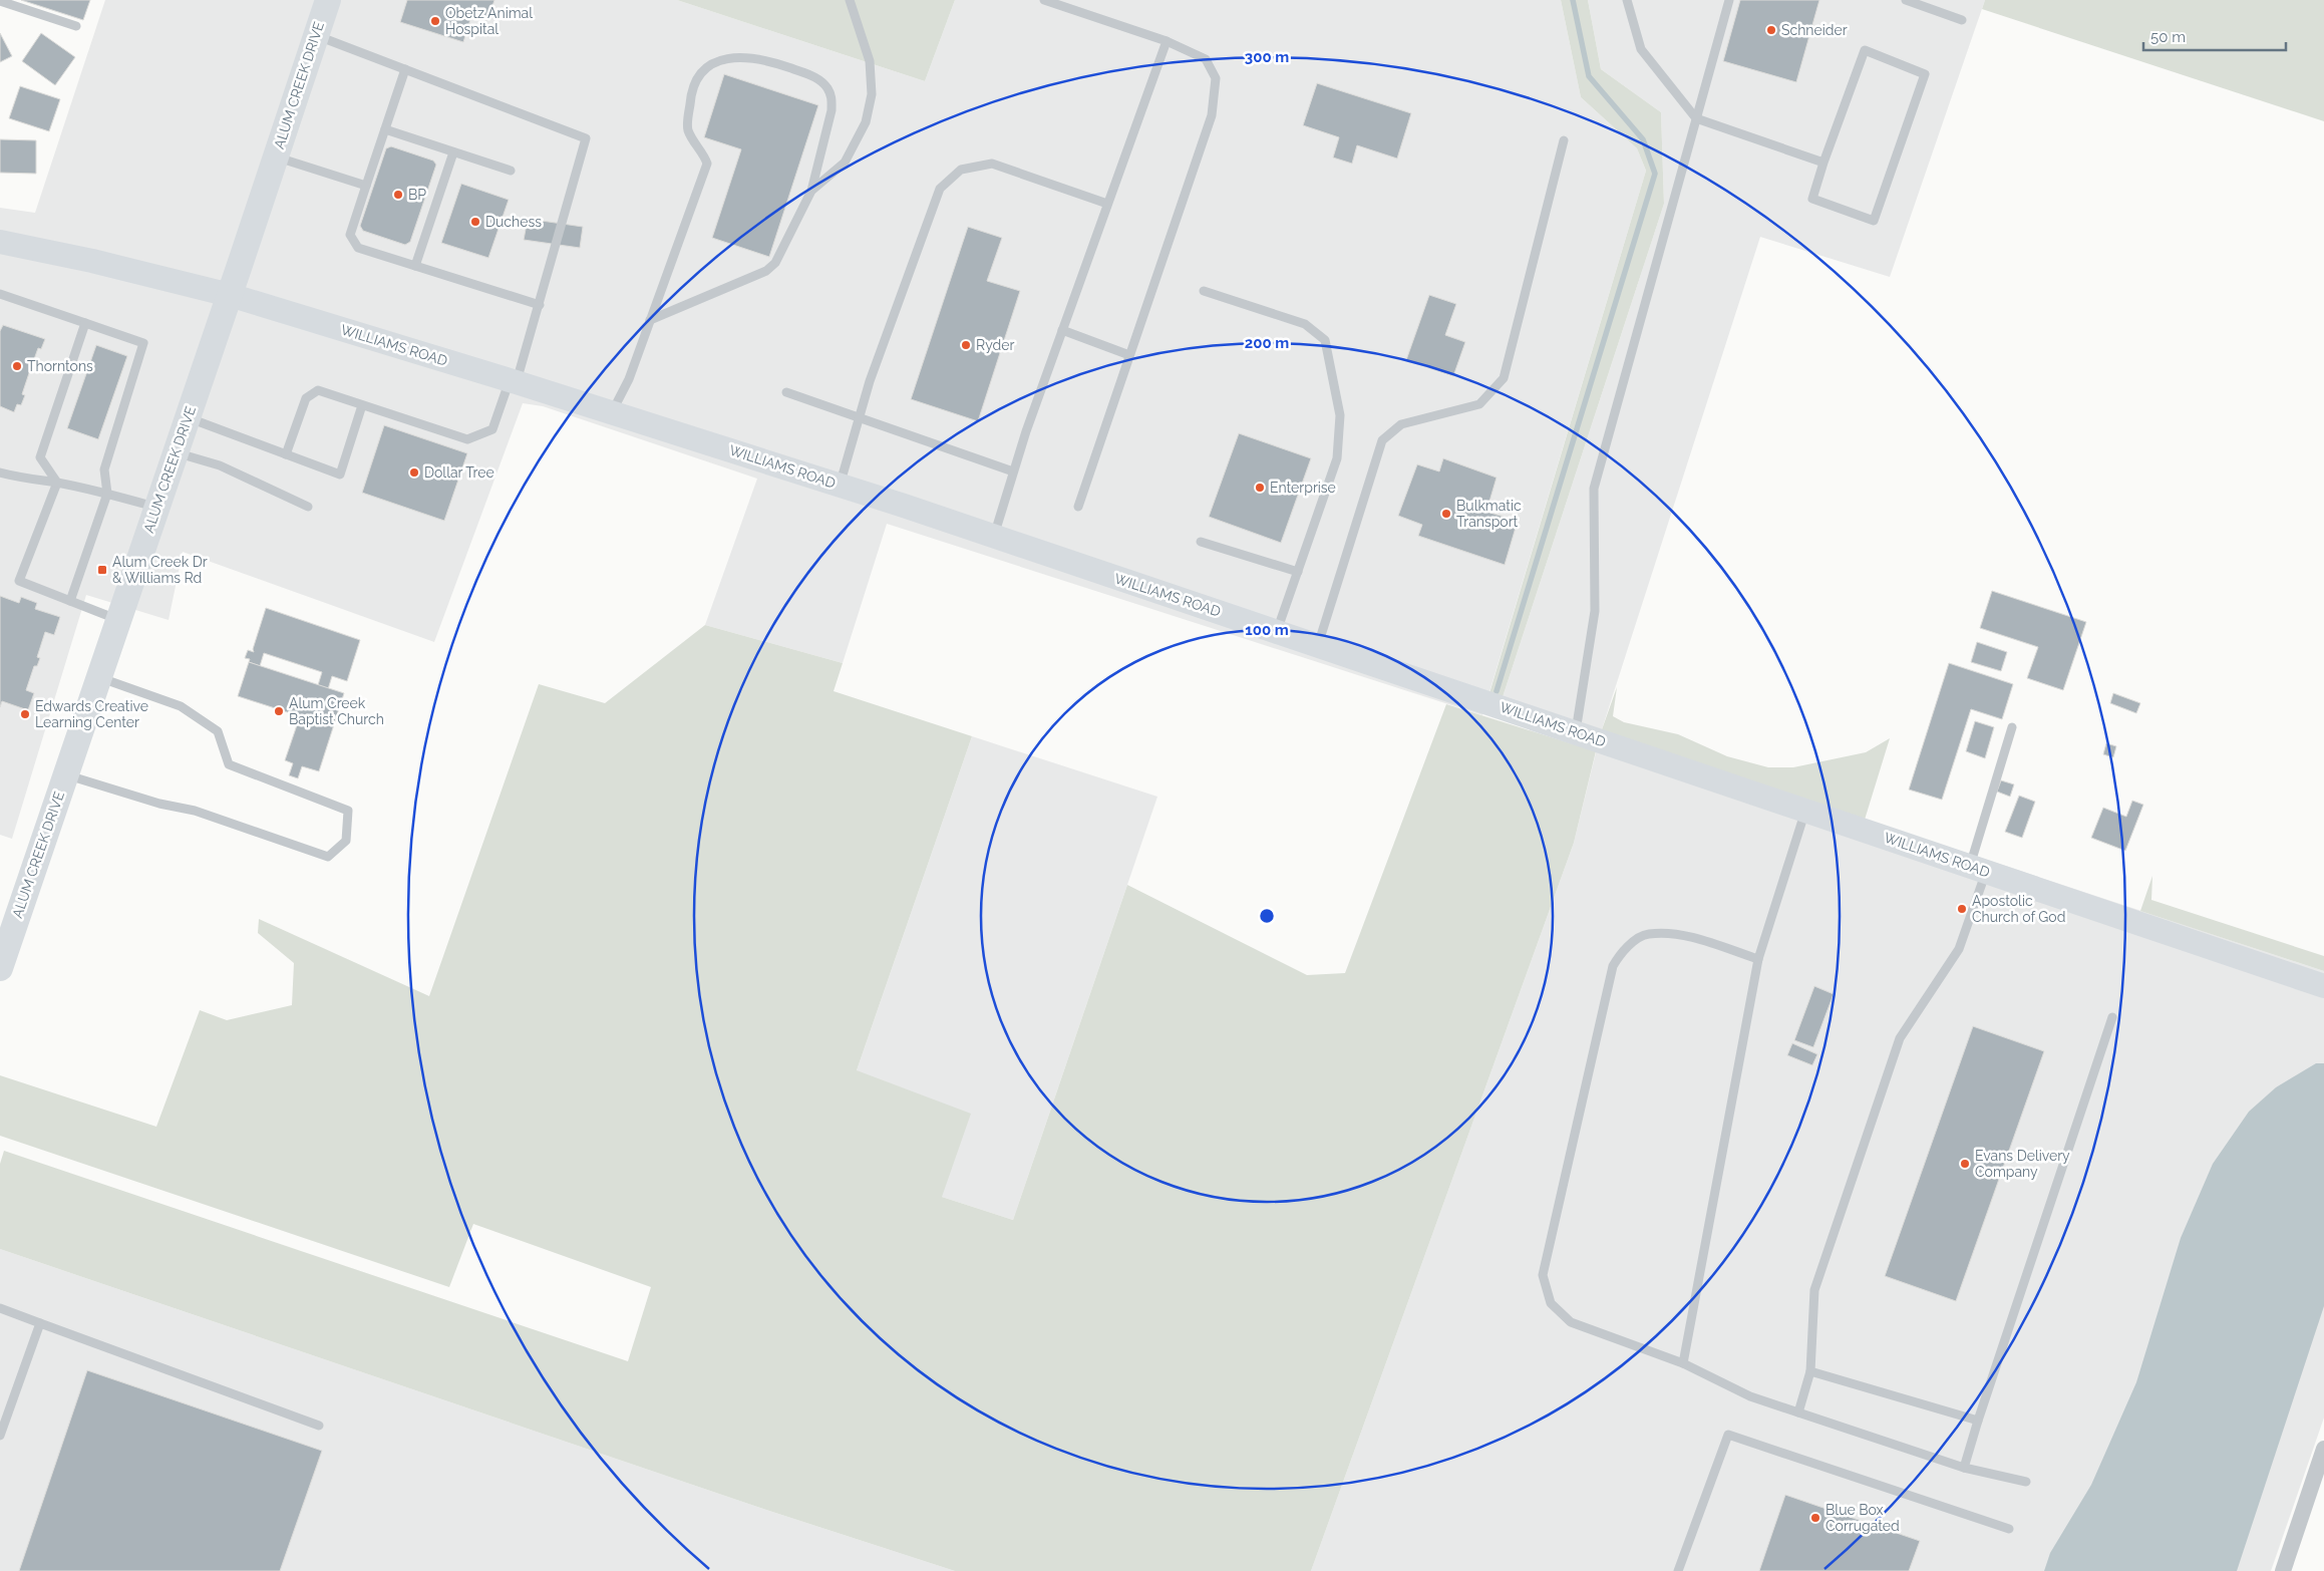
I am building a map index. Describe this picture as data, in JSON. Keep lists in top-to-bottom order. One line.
{"streets":{"main road":["ALUM CREEK DRIVE","WILLIAMS ROAD"]},"crossings":[["ALUM CREEK DRIVE","WILLIAMS ROAD"]],"places":{"other":["Obetz Animal Hospital","Schneider","BP","Duchess","Ryder","Thorntons","Dollar Tree","Enterprise","Bulkmatic Transport","Alum Creek Baptist Church","Edwards Creative Learning Center","Apostolic Church of God","Evans Delivery Company","Blue Box Corrugated"],"transit":["Alum Creek Dr & Williams Rd"]},"scale_bar":"50 m","rings":["300 m","200 m","100 m"]}
